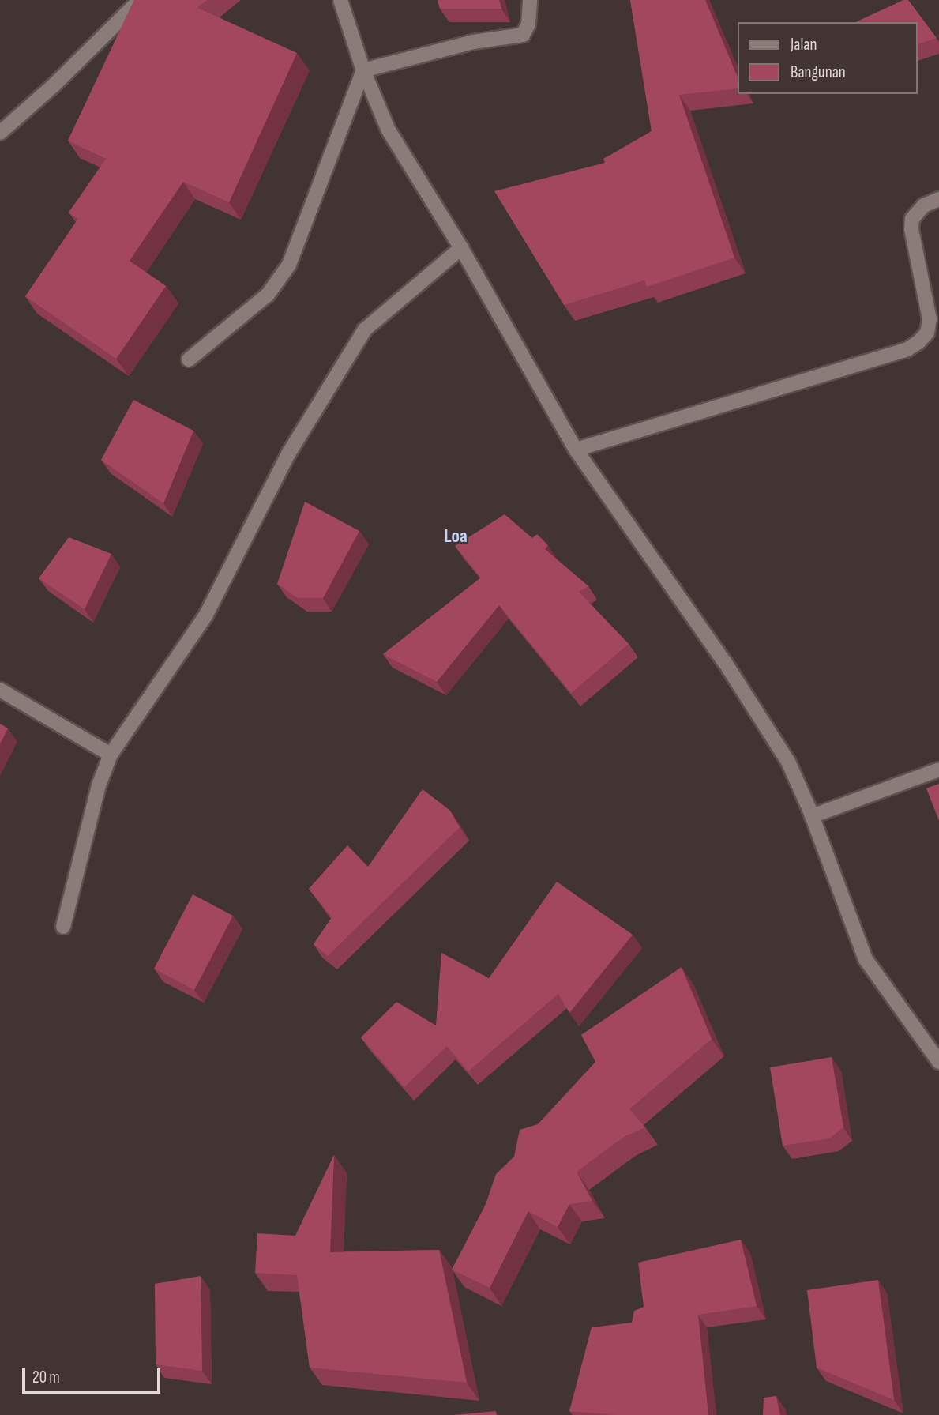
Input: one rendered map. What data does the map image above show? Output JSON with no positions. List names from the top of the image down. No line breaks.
{"districts":["Loa"],"legend":["Jalan","Bangunan"],"scale_bar":"20 m"}
